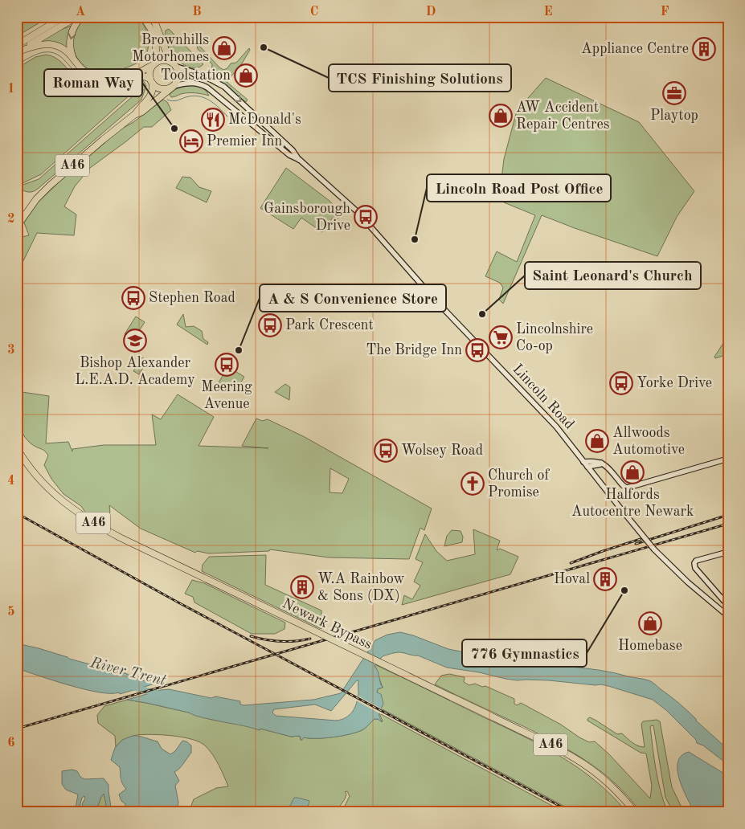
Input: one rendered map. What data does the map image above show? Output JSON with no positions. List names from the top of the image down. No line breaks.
{"streets":{"highway":["A46","Newark Bypass"],"main road":["Lincoln Road"]},"crossings":[["A46","Lincoln Road"]],"water":["River Trent"],"places":{"other":["TCS Finishing Solutions","Roman Way","Lincoln Road Post Office","Saint Leonard's Church","A & S Convenience Store","776 Gymnastics"],"shop":["Brownhills Motorhomes","Toolstation","AW Accident Repair Centres","Allwoods Automotive","Halfords Autocentre Newark","Homebase"],"building":["Appliance Centre","Hoval","W.A Rainbow & Sons (DX)"],"office":["Playtop"],"restaurant":["McDonald's"],"hotel":["Premier Inn"],"bus stop":["Gainsborough Drive","Stephen Road","Park Crescent","The Bridge Inn","Meering Avenue","Yorke Drive","Wolsey Road"],"supermarket":["Lincolnshire Co-op"],"school or university":["Bishop Alexander L.E.A.D. Academy"],"church":["Church of Promise"]},"grid":{"columns":["A","B","C","D","E","F"],"rows":["1","2","3","4","5","6"]}}
